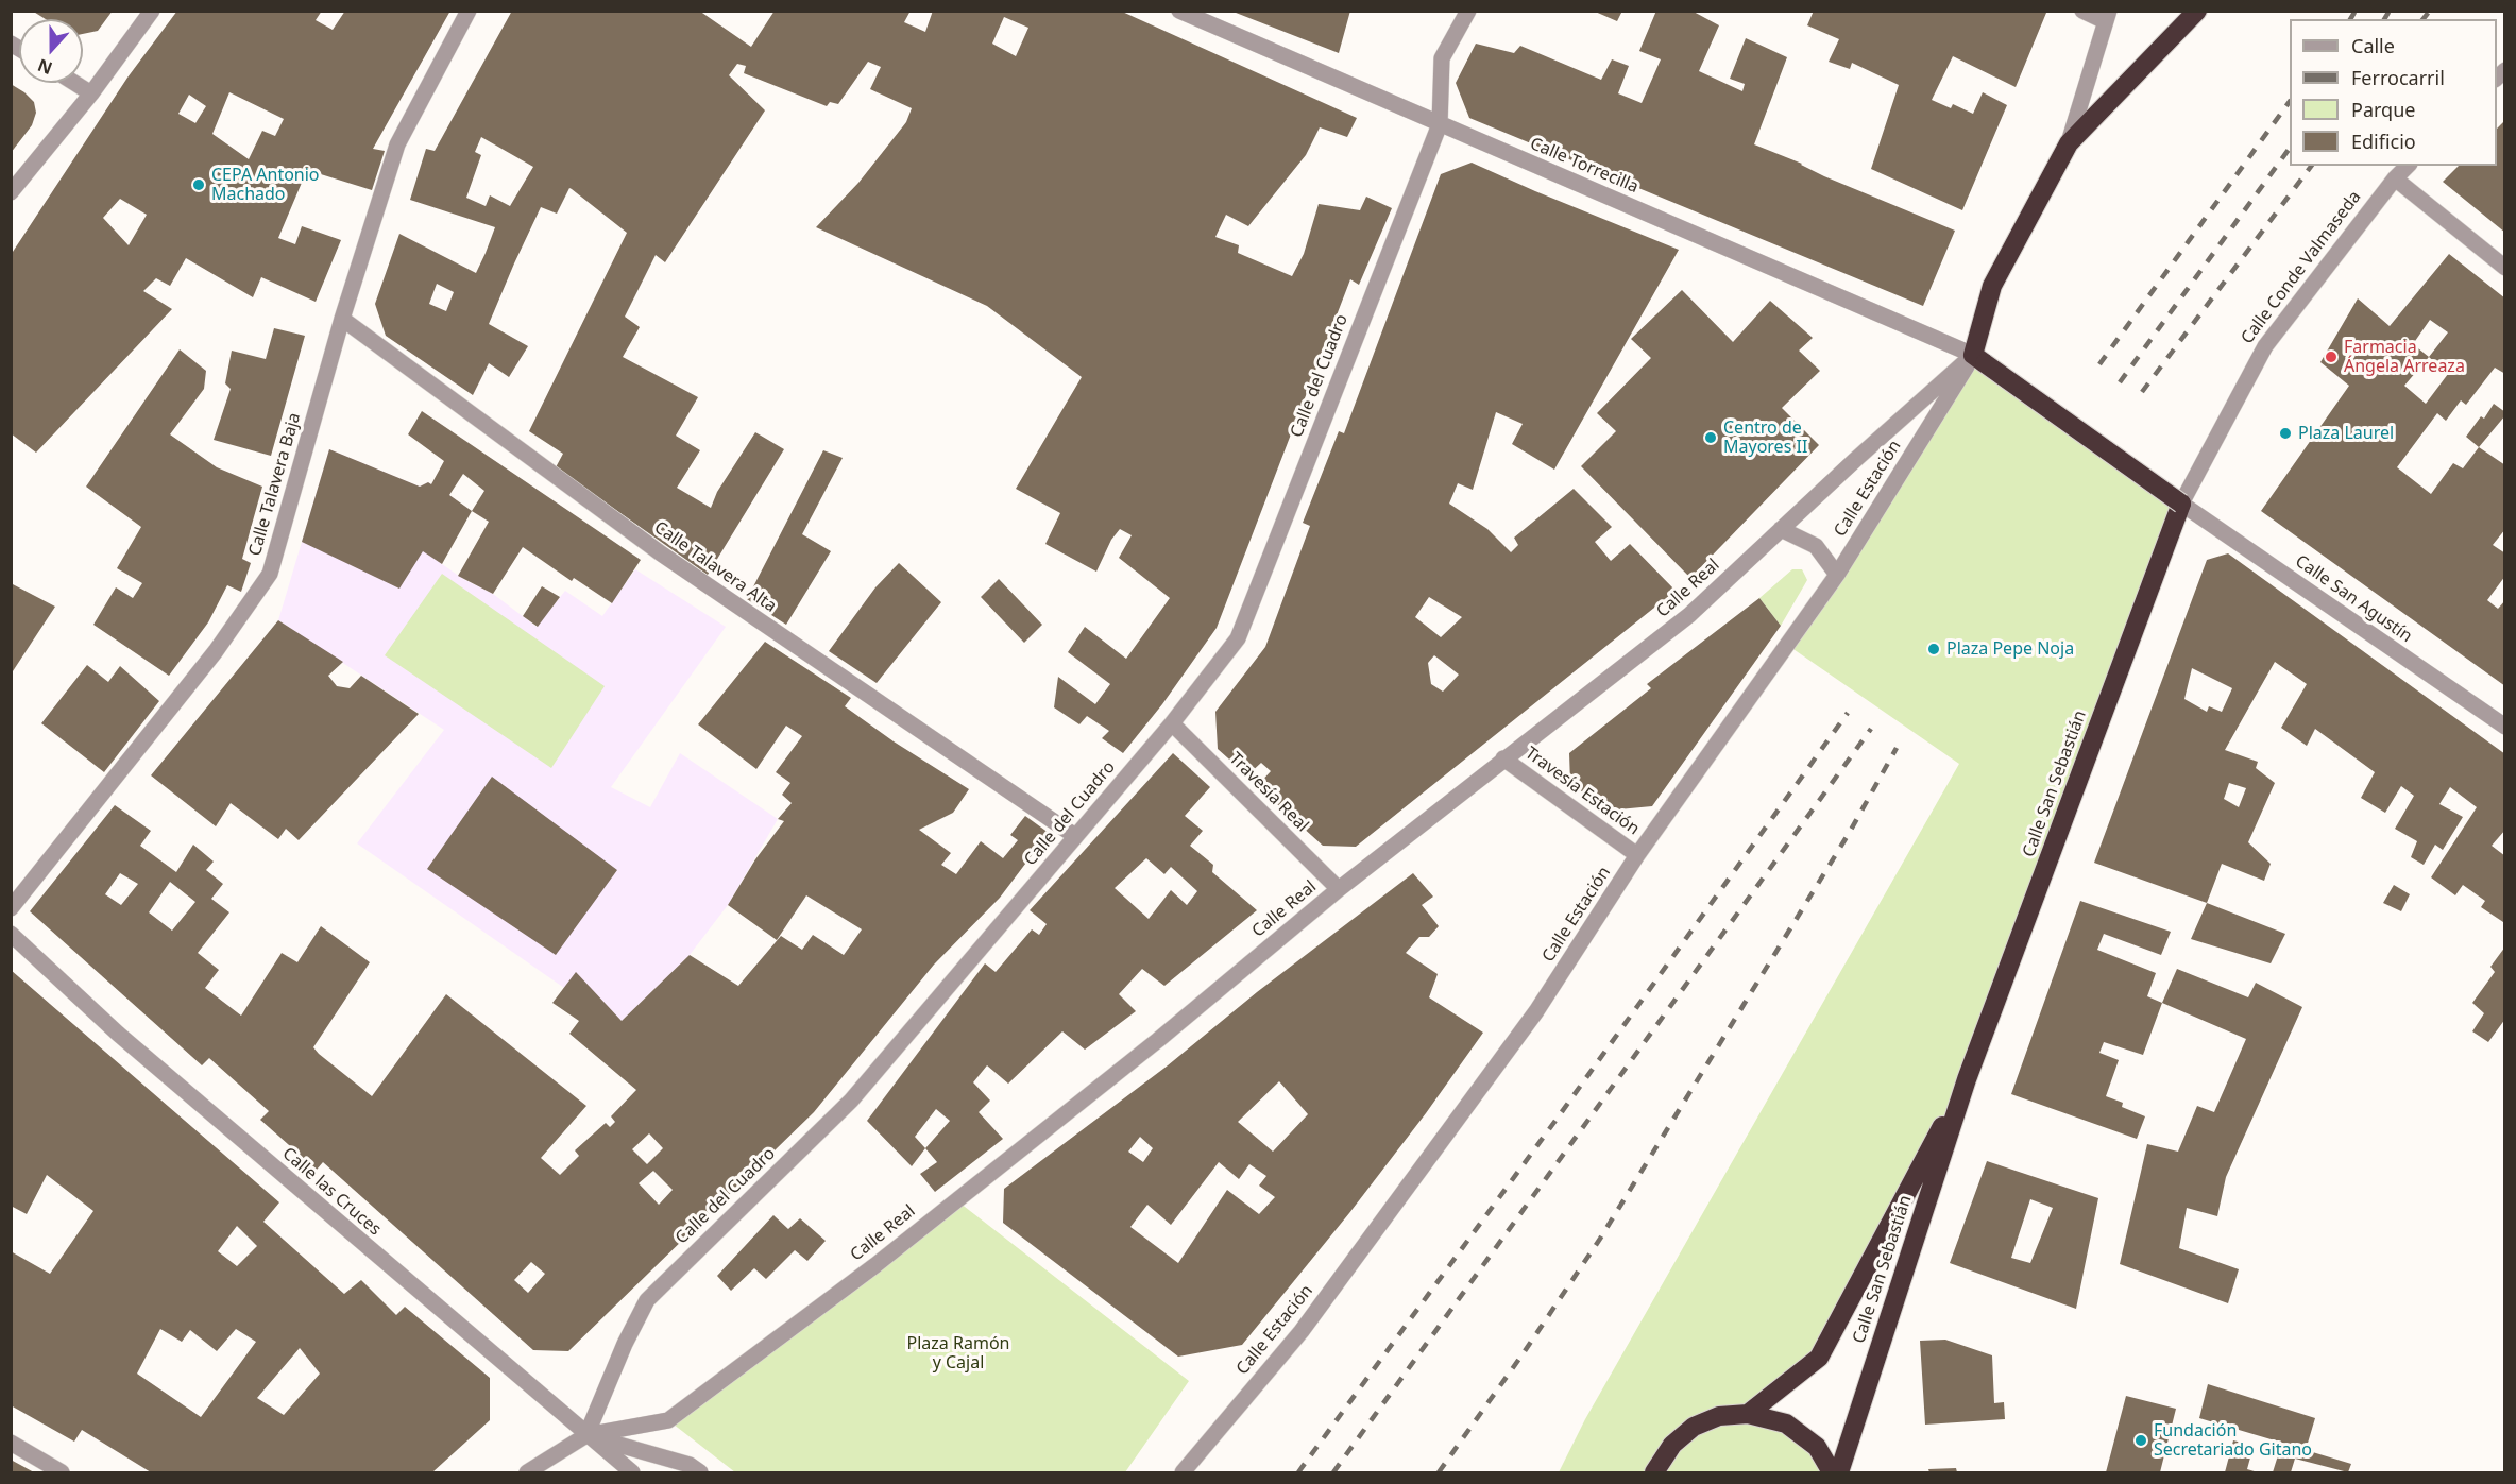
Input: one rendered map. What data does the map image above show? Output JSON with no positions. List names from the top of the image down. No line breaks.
{"streets":{"highway":["Calle San Sebastián"],"street":["Calle Torrecilla","Calle Conde Valmaseda","Calle del Cuadro","Calle Talavera Baja","Calle Estación","Calle Talavera Alta","Calle Real","Calle San Agustín","Travesía Estación","Travesía Real","Calle las Cruces"]},"crossings":[["Calle Torrecilla","Calle del Cuadro"],["Calle Torrecilla","Calle Estación"],["Calle Torrecilla","Calle Real"],["Calle Conde Valmaseda","Calle San Agustín"],["Calle Conde Valmaseda","Calle San Sebastián"],["Calle del Cuadro","Calle Talavera Alta"],["Calle del Cuadro","Calle Real"],["Calle del Cuadro","Travesía Real"],["Calle del Cuadro","Calle las Cruces"],["Calle Talavera Baja","Calle Talavera Alta"],["Calle Estación","Calle Real"],["Calle Estación","Travesía Estación"],["Calle Real","Travesía Estación"],["Calle Real","Travesía Real"],["Calle Real","Calle las Cruces"],["Calle San Agustín","Calle San Sebastián"]],"parks":["Plaza Ramón y Cajal"],"places":["CEPA Antonio Machado","Farmacia Ángela Arreaza","Plaza Laurel","Centro de Mayores II","Plaza Pepe Noja","Fundación Secretariado Gitano"],"legend":["Calle","Ferrocarril","Parque","Edificio"],"north":"bottom"}
